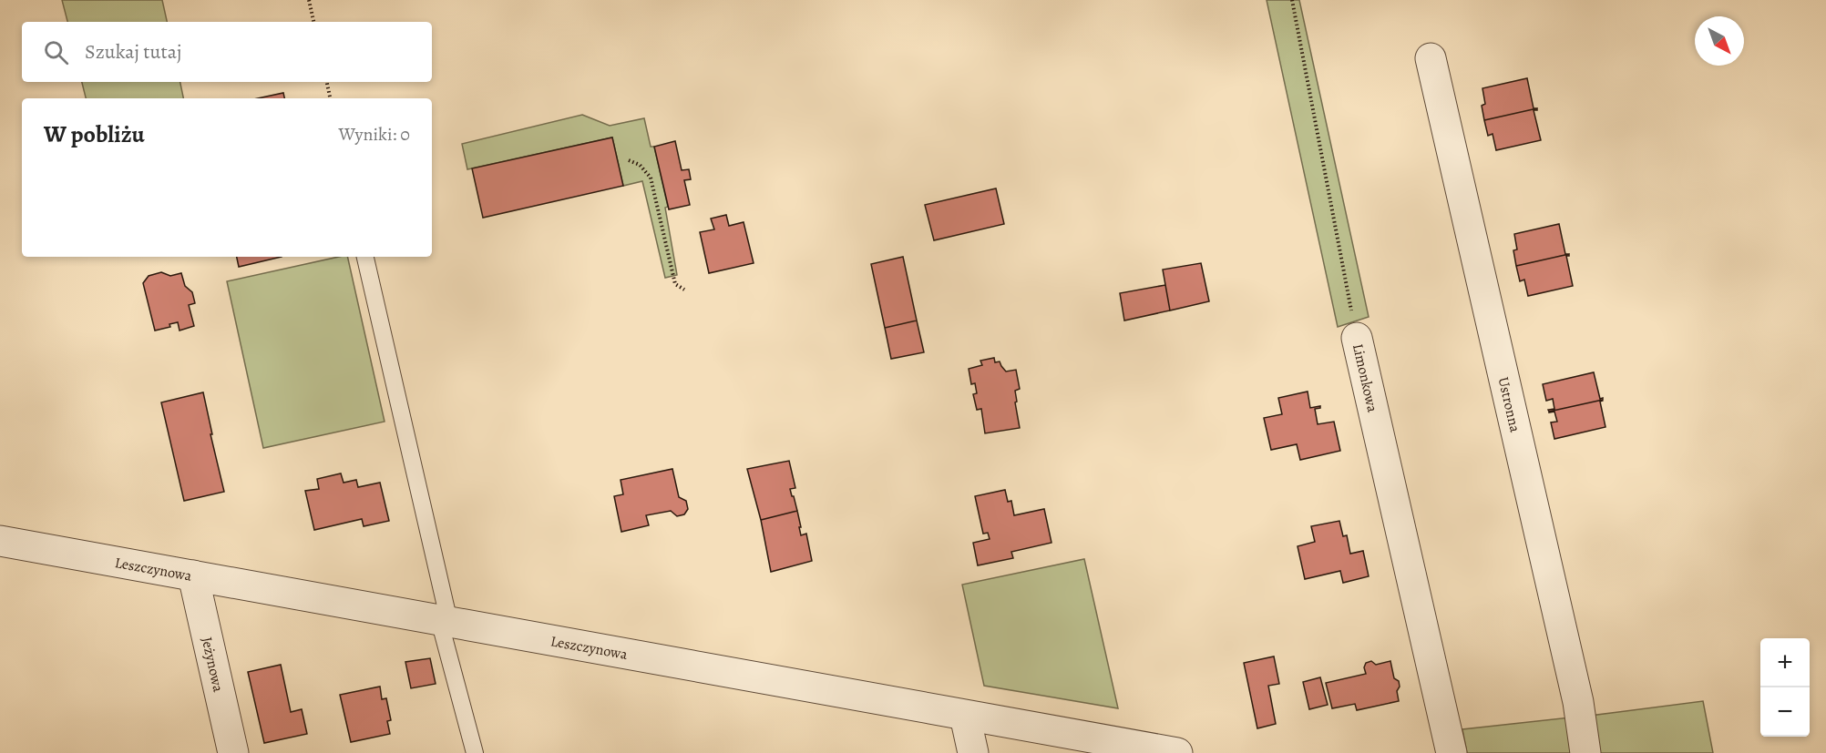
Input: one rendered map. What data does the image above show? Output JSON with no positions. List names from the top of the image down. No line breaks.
{"streets":{"street":["Limonkowa","Ustronna","Leszczynowa","Jeżynowa"]},"crossings":[["Leszczynowa","Jeżynowa"]],"north":"bottom right","page":{"search":"Szukaj tutaj","heading":["W pobliżu","Wyniki: 0"],"map_buttons":["+","−"]}}
